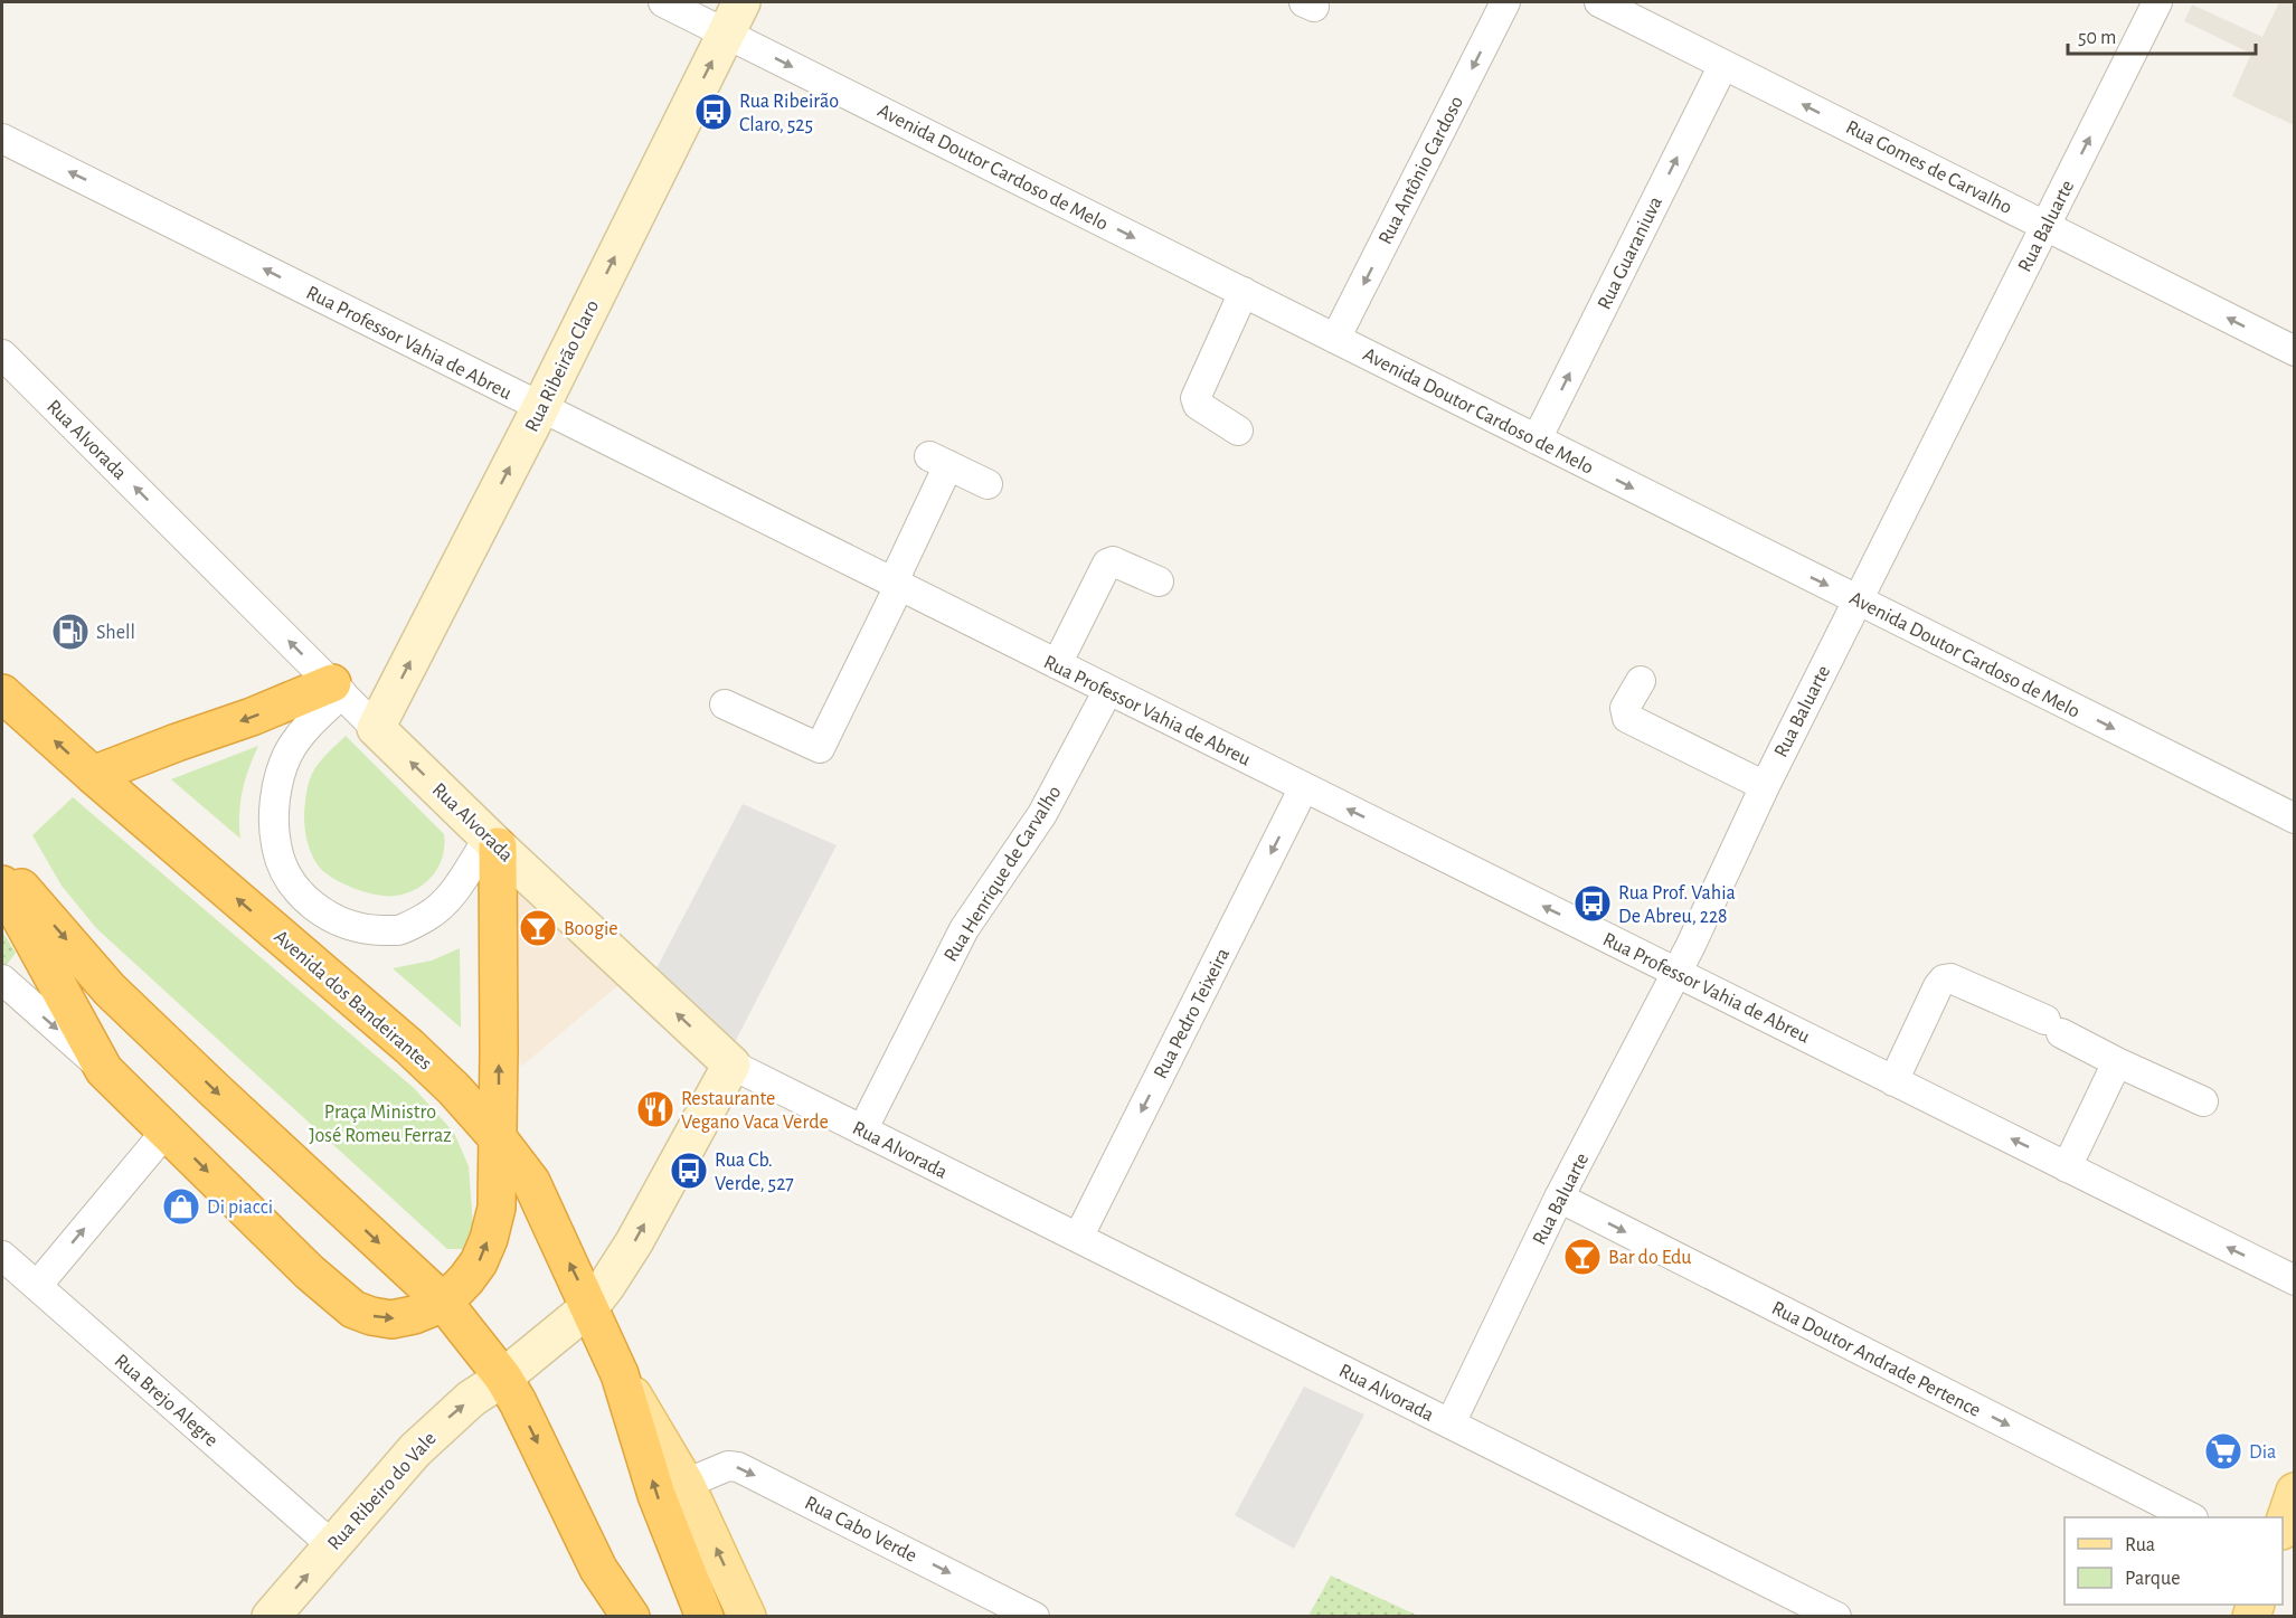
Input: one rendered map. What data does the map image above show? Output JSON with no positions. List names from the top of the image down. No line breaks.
{"streets":{"highway":["Avenida dos Bandeirantes"],"street":["Avenida Doutor Cardoso de Melo","Rua Gomes de Carvalho","Rua Antônio Cardoso","Rua Baluarte","Rua Guaraniuva","Rua Professor Vahia de Abreu","Rua Ribeirão Claro","Rua Alvorada","Rua Henrique de Carvalho","Rua Pedro Teixeira","Rua Doutor Andrade Pertence","Rua Brejo Alegre","Rua Ribeiro do Vale","Rua Cabo Verde"]},"crossings":[["Avenida Doutor Cardoso de Melo","Rua Antônio Cardoso"],["Avenida Doutor Cardoso de Melo","Rua Baluarte"],["Avenida Doutor Cardoso de Melo","Rua Guaraniuva"],["Avenida Doutor Cardoso de Melo","Rua Ribeirão Claro"],["Rua Gomes de Carvalho","Rua Baluarte"],["Rua Gomes de Carvalho","Rua Guaraniuva"],["Rua Baluarte","Rua Professor Vahia de Abreu"],["Rua Baluarte","Rua Alvorada"],["Rua Baluarte","Rua Doutor Andrade Pertence"],["Rua Professor Vahia de Abreu","Rua Ribeirão Claro"],["Rua Professor Vahia de Abreu","Rua Henrique de Carvalho"],["Rua Professor Vahia de Abreu","Rua Pedro Teixeira"],["Rua Ribeirão Claro","Rua Alvorada"],["Rua Alvorada","Rua Henrique de Carvalho"],["Rua Alvorada","Rua Pedro Teixeira"],["Avenida dos Bandeirantes","Rua Cabo Verde"],["Rua Brejo Alegre","Rua Ribeiro do Vale"]],"one_way":["Avenida Doutor Cardoso de Melo","Rua Gomes de Carvalho","Rua Antônio Cardoso","Rua Guaraniuva","Rua Professor Vahia de Abreu","Rua Ribeirão Claro","Rua Alvorada","Rua Pedro Teixeira","Rua Doutor Andrade Pertence","Rua Ribeiro do Vale","Rua Cabo Verde"],"parks":["Praça Ministro José Romeu Ferraz"],"places":{"bus stop":["Rua Ribeirão Claro, 525","Rua Prof. Vahia De Abreu, 228","Rua Cb. Verde, 527"],"fuel station":["Shell"],"bar":["Boogie","Bar do Edu"],"restaurant":["Restaurante Vegano Vaca Verde"],"shop":["Di piacci"],"supermarket":["Dia"]},"legend":["Rua","Parque"],"scale_bar":"50 m"}
